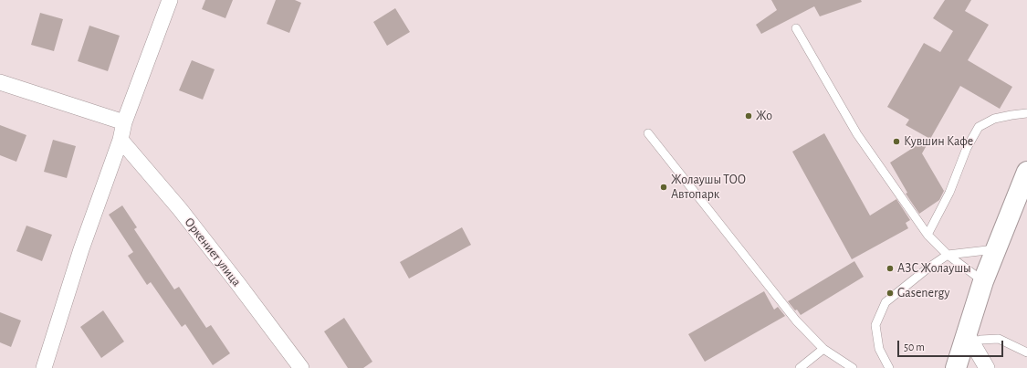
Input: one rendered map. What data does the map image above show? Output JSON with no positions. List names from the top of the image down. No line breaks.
{"streets":{"street":["Оркениет улица"]},"places":["Жо","Кувшин Кафе","Жолаушы ТОО Автопарк","АЗС Жолаушы","Gasenergy"],"scale_bar":"50 m"}
